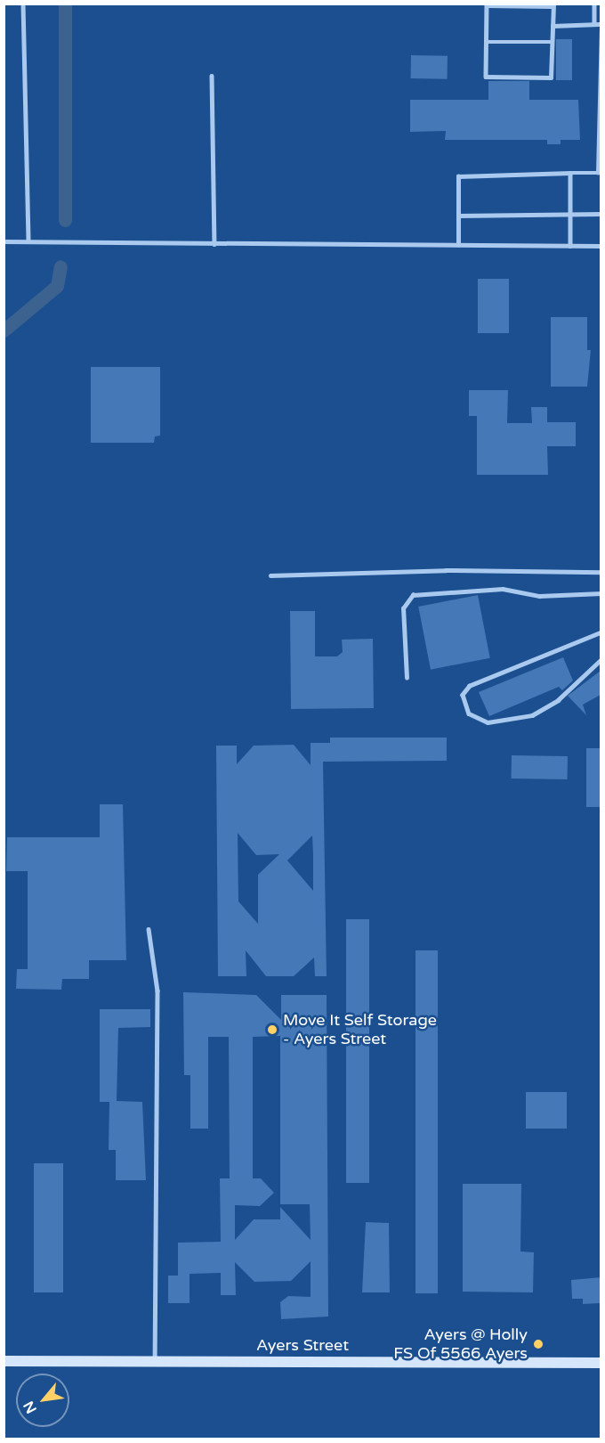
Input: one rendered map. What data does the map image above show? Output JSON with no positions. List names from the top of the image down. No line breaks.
{"streets":{"main road":["Ayers Street"]},"places":["Move It Self Storage - Ayers Street","Ayers @ Holly FS Of 5566 Ayers"],"north":"bottom left"}
